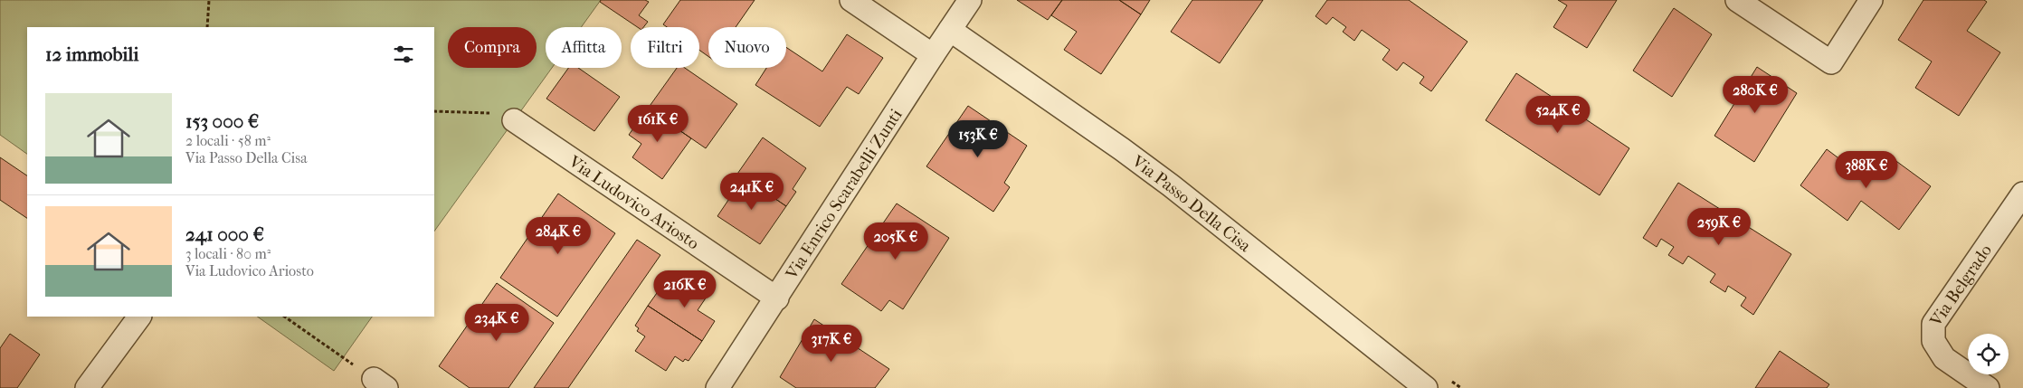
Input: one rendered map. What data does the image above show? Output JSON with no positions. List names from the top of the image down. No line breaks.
{"streets":{"street":["Via Enrico Scarabelli Zunti","Via Ludovico Ariosto","Via Passo Della Cisa","Via Belgrado"]},"crossings":[["Via Enrico Scarabelli Zunti","Via Ludovico Ariosto"],["Via Enrico Scarabelli Zunti","Via Passo Della Cisa"]],"page":{"chip":["Compra","Affitta","Filtri","Nuovo"],"heading":"12 immobili","price":["280K €","524K €","161K €","153K €","388K €","241K €","259K €","284K €","205K €","216K €","234K €","317K €"],"list":[{"name":"153 000 €","note":"2 locali · 58 m² · Via Passo Della Cisa"},{"name":"241 000 €","note":"3 locali · 80 m² · Via Ludovico Ariosto"}]}}
